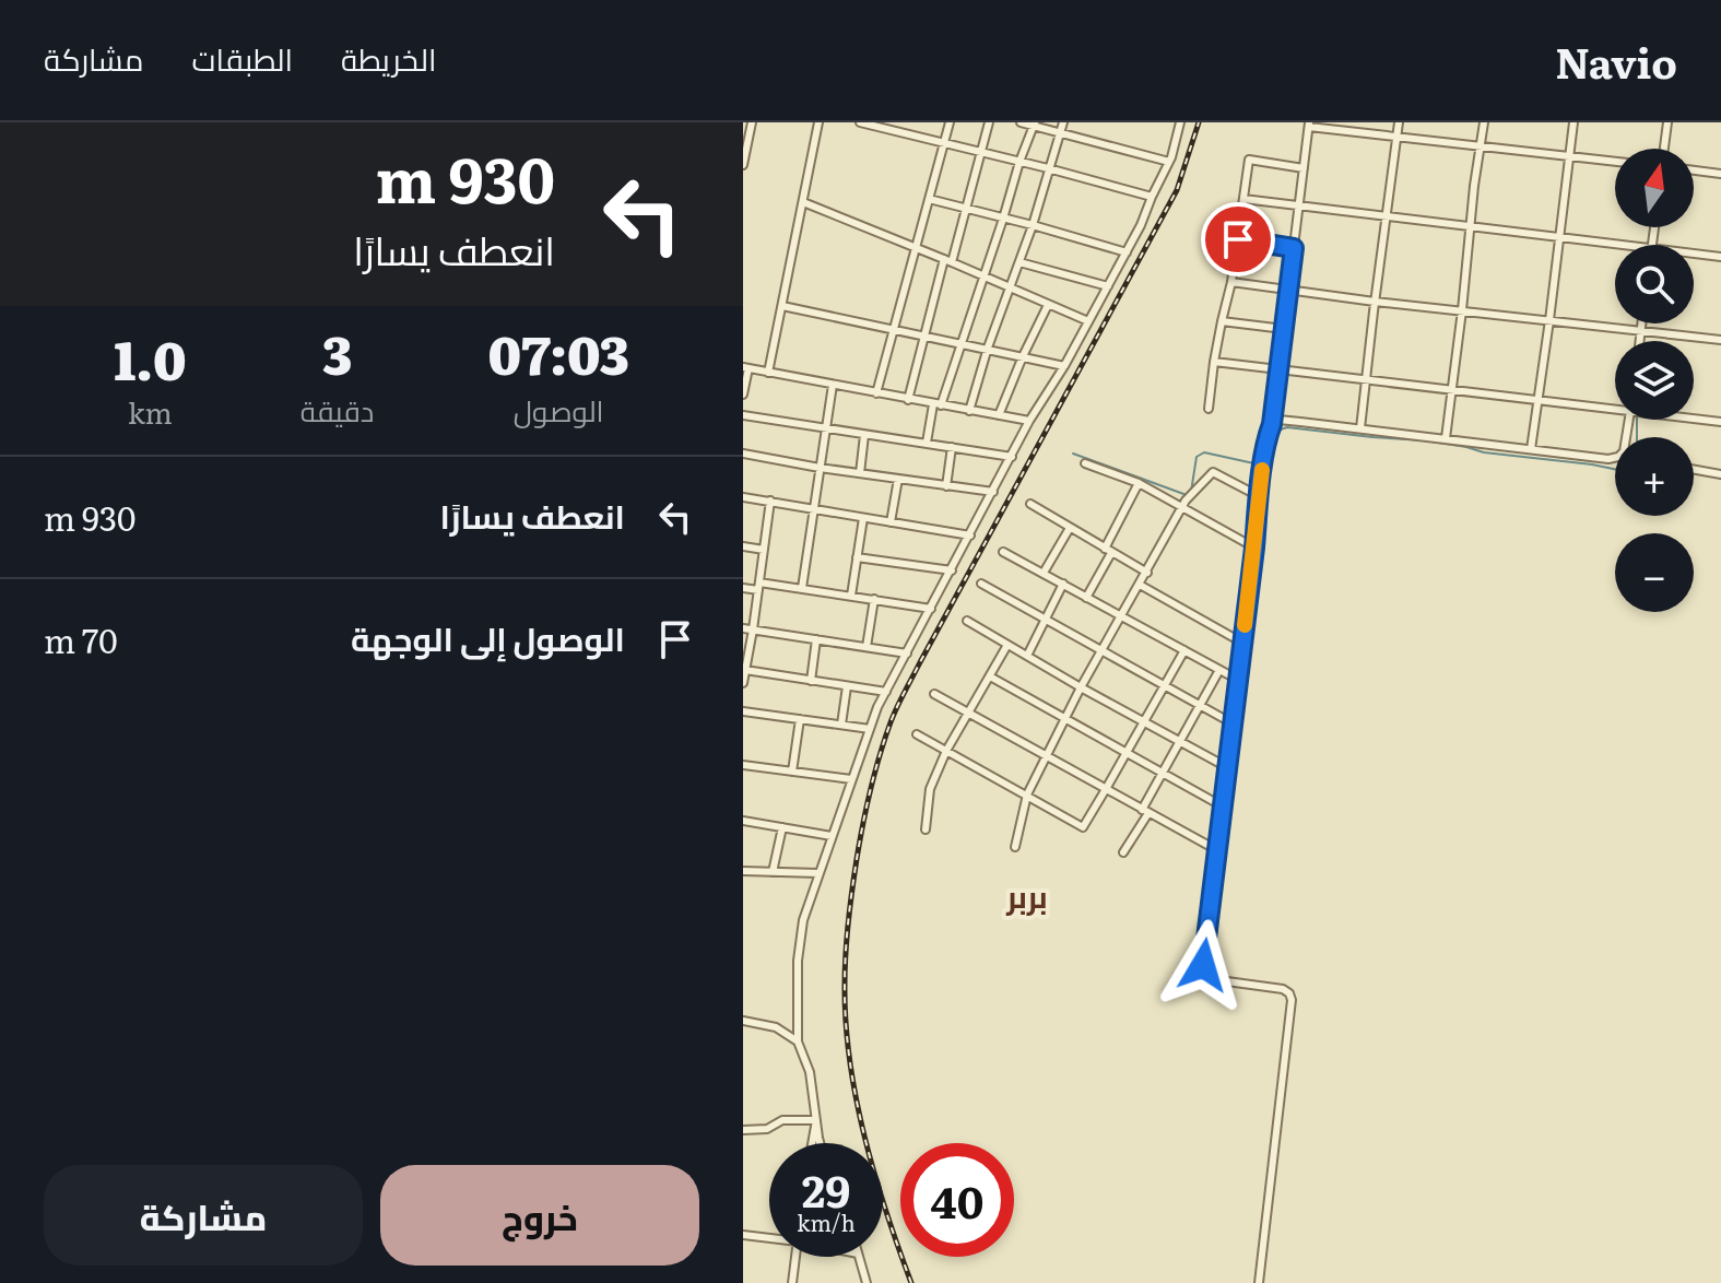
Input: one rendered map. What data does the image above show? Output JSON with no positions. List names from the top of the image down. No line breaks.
{"districts":["بربر"],"north":"top","page":{"header":"Navio","nav":["الخريطة","الطبقات","مشاركة"],"turn":["930 m","انعطف يسارًا"],"map_buttons":["+","−"],"eta":["07:03","الوصول","3","دقيقة","1.0","km"],"list":[{"name":"انعطف يسارًا","value":"930 m"},{"name":"الوصول إلى الوجهة","value":"70 m"}],"speed":"29 km/h","limit":"40","buttons":["خروج","مشاركة"]}}
